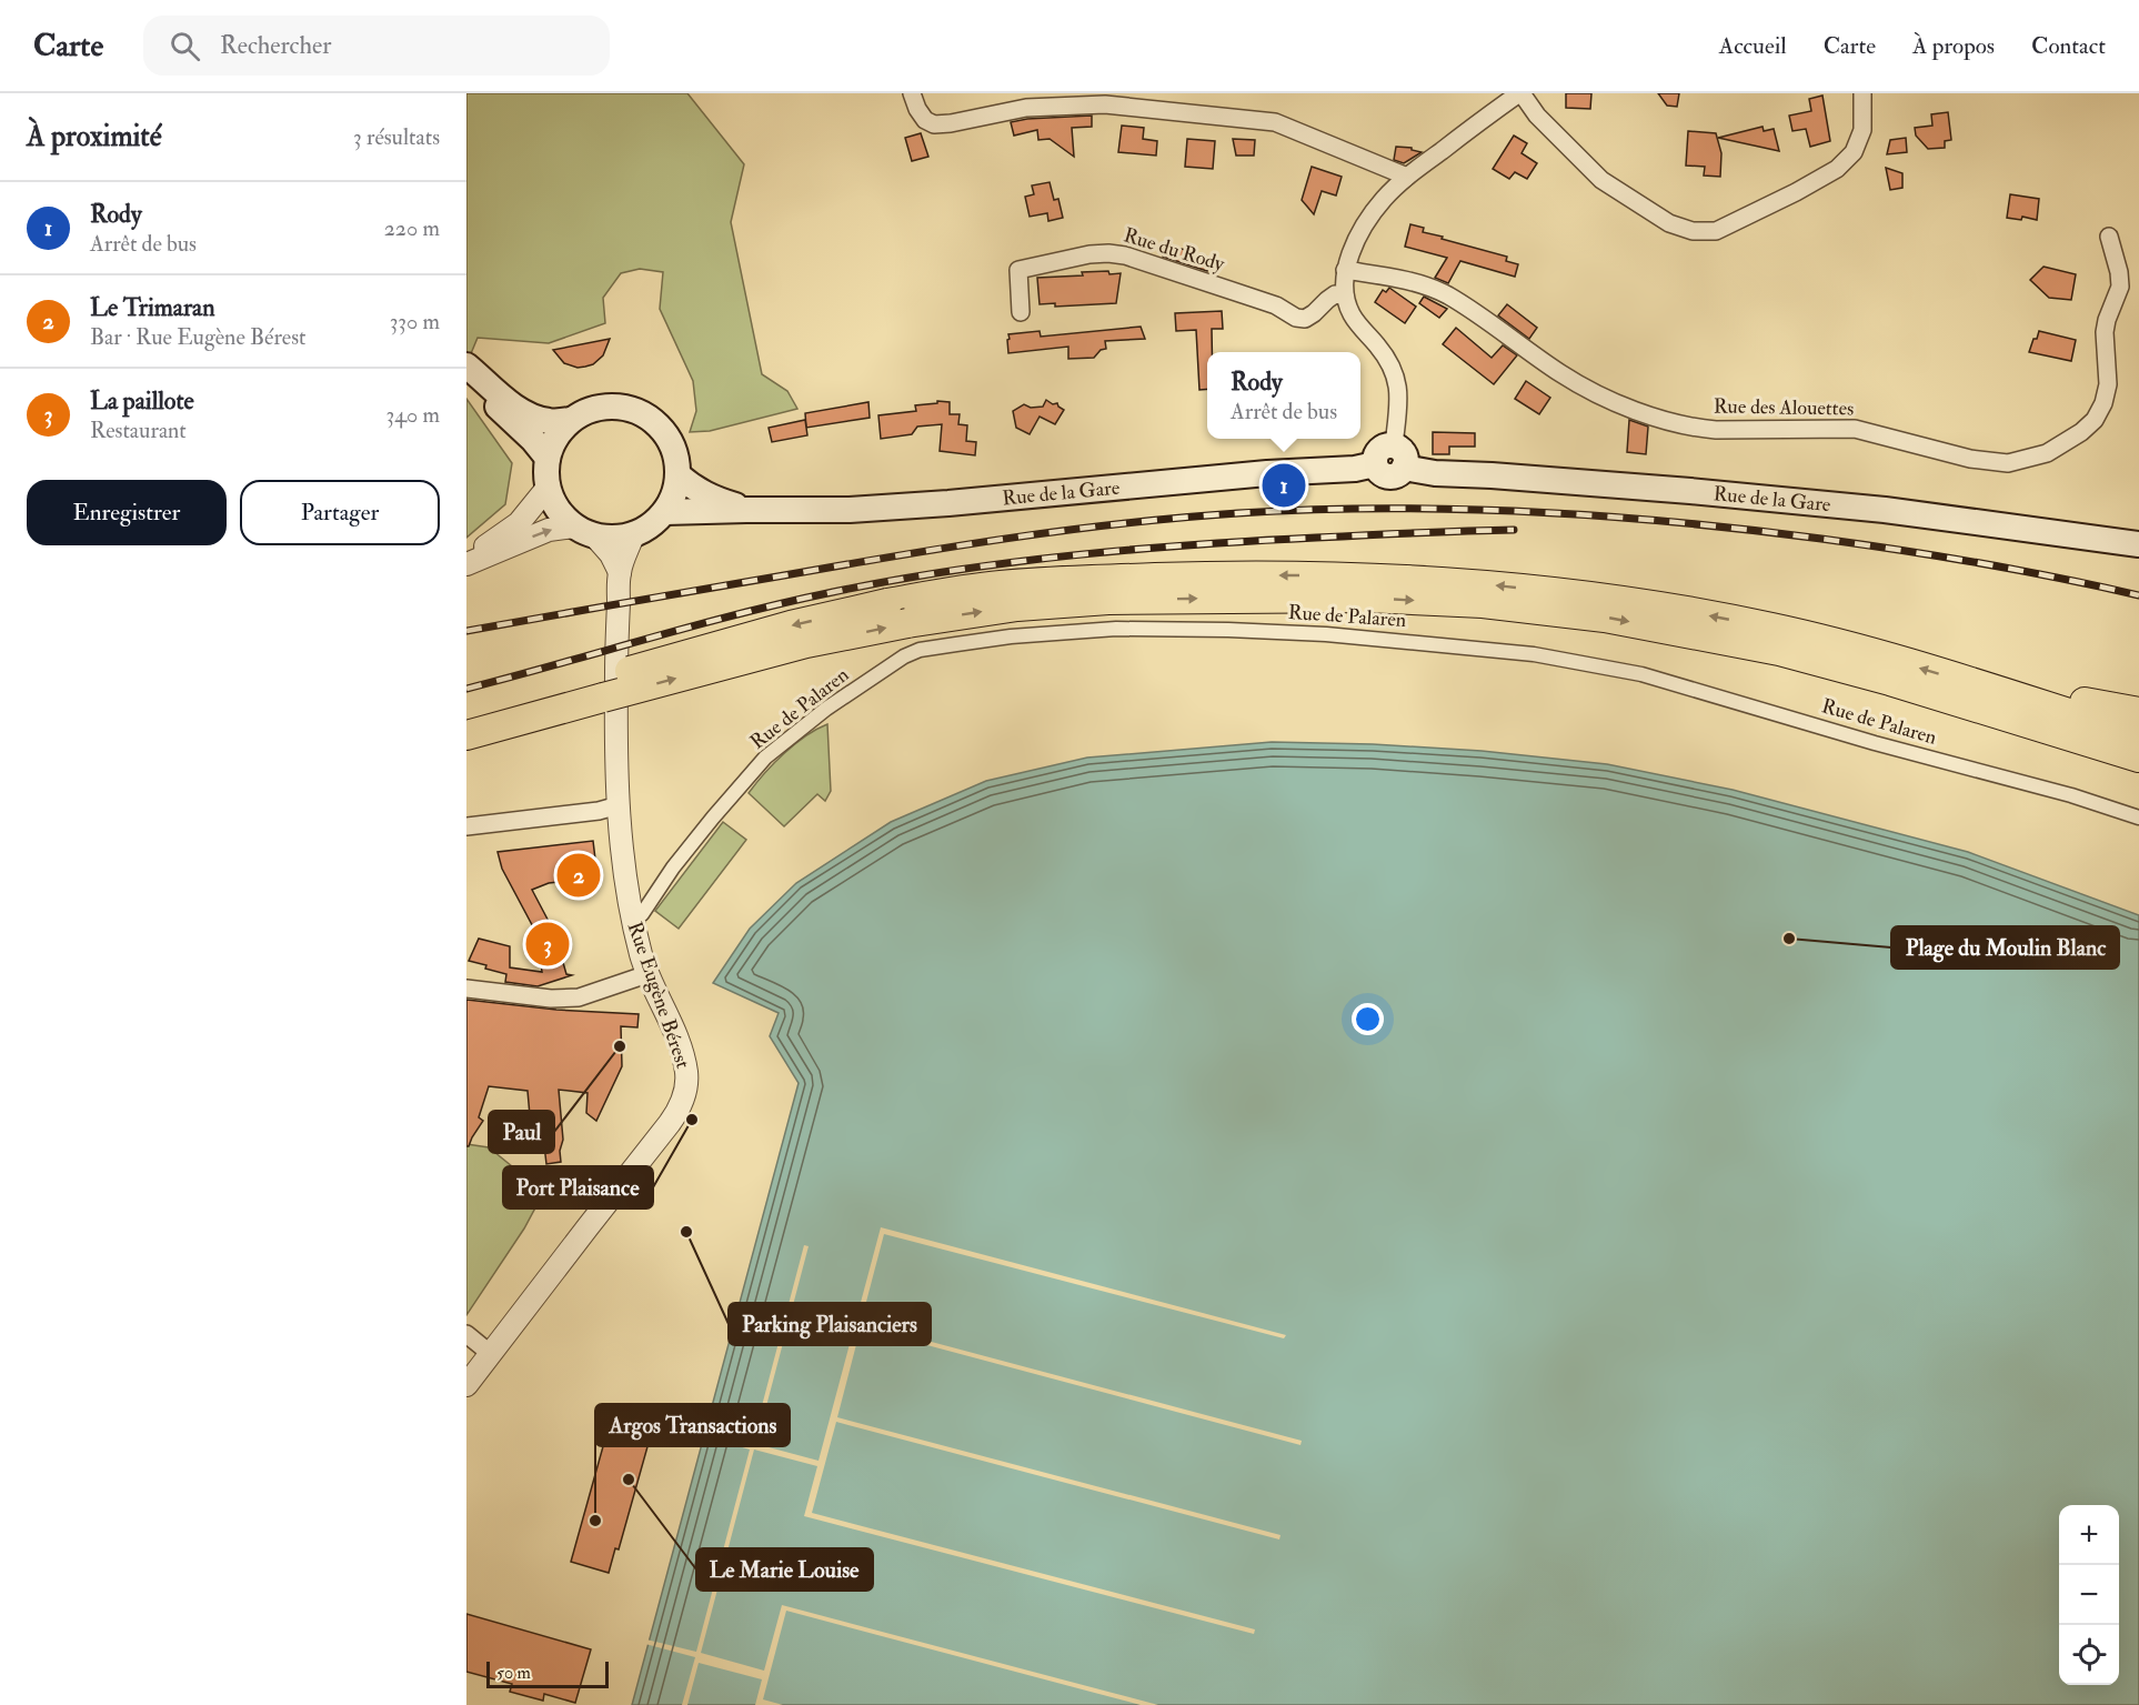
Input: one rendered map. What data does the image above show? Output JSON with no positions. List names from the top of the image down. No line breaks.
{"streets":{"main road":["Rue de la Gare"],"street":["Rue du Rody","Rue des Alouettes","Rue de Palaren","Rue Eugène Bérest"]},"crossings":[["Rue de la Gare","Rue Eugène Bérest"]],"places":["Plage du Moulin Blanc","Paul","Port Plaisance","Parking Plaisanciers","Le Marie Louise","Argos Transactions"],"scale_bar":"50 m","page":{"header":"Carte","search":"Rechercher","nav":["Accueil","Carte","À propos","Contact"],"heading":["À proximité","3 résultats"],"list":[{"mark":"1","name":"Rody","note":"Arrêt de bus","value":"220 m"},{"mark":"2","name":"Le Trimaran","note":"Bar · Rue Eugène Bérest","value":"330 m"},{"mark":"3","name":"La paillote","note":"Restaurant","value":"340 m"}],"popup":["Rody","Arrêt de bus"],"buttons":["Enregistrer","Partager"],"pins":["1","2","3"],"map_buttons":["+","−"],"scale":"50 m"}}
